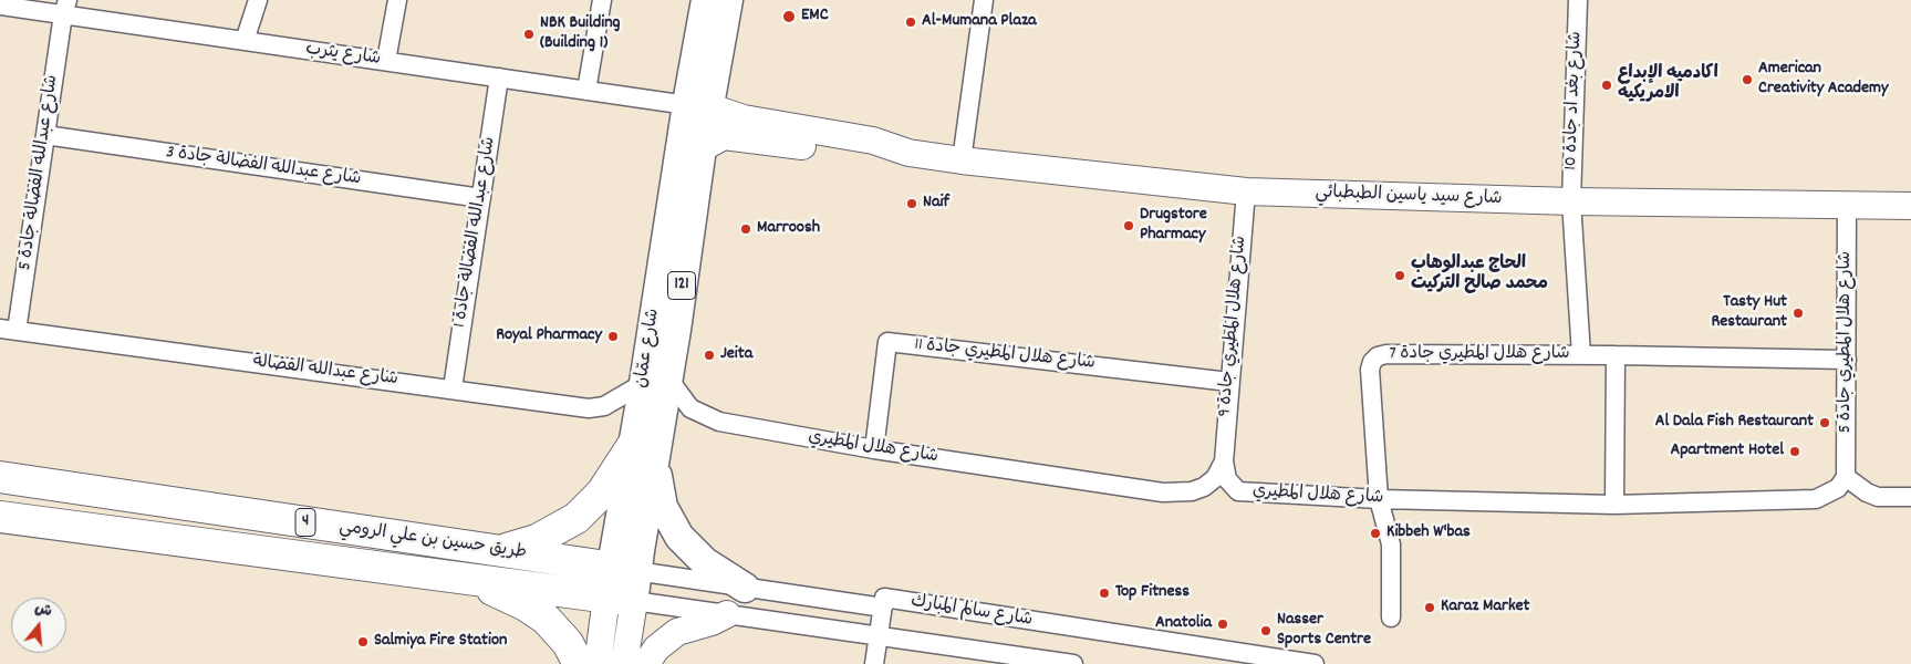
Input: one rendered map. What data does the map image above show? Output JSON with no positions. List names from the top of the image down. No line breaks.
{"streets":{"highway":["4","طريق حسين بن علي الرومي"],"main road":["121","شارع عمّان"],"street":["شارع يثرب","شارع بغد اد جادة 10","شارع عبدالله الفضالة جادة 3","شارع عبدالله الفضالة جادة 5","شارع سيد ياسين الطبطبائي","شارع عبدالله الفضالة جادة 1","شارع هلال المطيري جادة 9","شارع هلال المطيري جادة 5","شارع هلال المطيري جادة 11","شارع هلال المطيري جادة 7","شارع عبدالله الفضالة","شارع هلال المطيري","شارع سالم المبارك"]},"crossings":[["شارع يثرب","شارع عبدالله الفضالة جادة 5"],["شارع يثرب","شارع سيد ياسين الطبطبائي"],["شارع يثرب","شارع عبدالله الفضالة جادة 1"],["شارع يثرب","شارع عمّان"],["شارع بغد اد جادة 10","شارع سيد ياسين الطبطبائي"],["شارع بغد اد جادة 10","شارع هلال المطيري جادة 7"],["شارع عبدالله الفضالة جادة 3","شارع عبدالله الفضالة جادة 5"],["شارع عبدالله الفضالة جادة 3","شارع عبدالله الفضالة جادة 1"],["شارع عبدالله الفضالة جادة 5","شارع عبدالله الفضالة"],["شارع سيد ياسين الطبطبائي","شارع هلال المطيري جادة 9"],["شارع سيد ياسين الطبطبائي","شارع هلال المطيري جادة 5"],["شارع سيد ياسين الطبطبائي","شارع عمّان"],["شارع سيد ياسين الطبطبائي","شارع هلال المطيري جادة 7"],["شارع عبدالله الفضالة جادة 1","شارع عبدالله الفضالة"],["شارع هلال المطيري جادة 9","شارع هلال المطيري جادة 11"],["شارع هلال المطيري جادة 9","شارع هلال المطيري"],["شارع هلال المطيري جادة 5","شارع هلال المطيري جادة 7"],["شارع هلال المطيري جادة 5","شارع هلال المطيري"],["شارع عمّان","شارع عبدالله الفضالة"],["شارع عمّان","شارع هلال المطيري"],["شارع عمّان","طريق حسين بن علي الرومي"],["شارع عمّان","شارع سالم المبارك"],["شارع هلال المطيري جادة 11","شارع هلال المطيري"],["شارع هلال المطيري جادة 7","شارع هلال المطيري"],["شارع عبدالله الفضالة","شارع هلال المطيري"],["طريق حسين بن علي الرومي","شارع سالم المبارك"]],"places":["EMC","Al-Mumana Plaza","NBK Building (Building 1)","American Creativity Academy","اكادميه الإبداع الامريكيه","Naif","Drugstore Pharmacy","Marroosh","الحاج عبدالوهاب محمد صالح التركيت","Tasty Hut Restaurant","Royal Pharmacy","Jeita","Al Dala Fish Restaurant","Apartment Hotel","Kibbeh W'bas","Top Fitness","Karaz Market","Anatolia","Nasser Sports Centre","Salmiya Fire Station"],"north":"top"}
